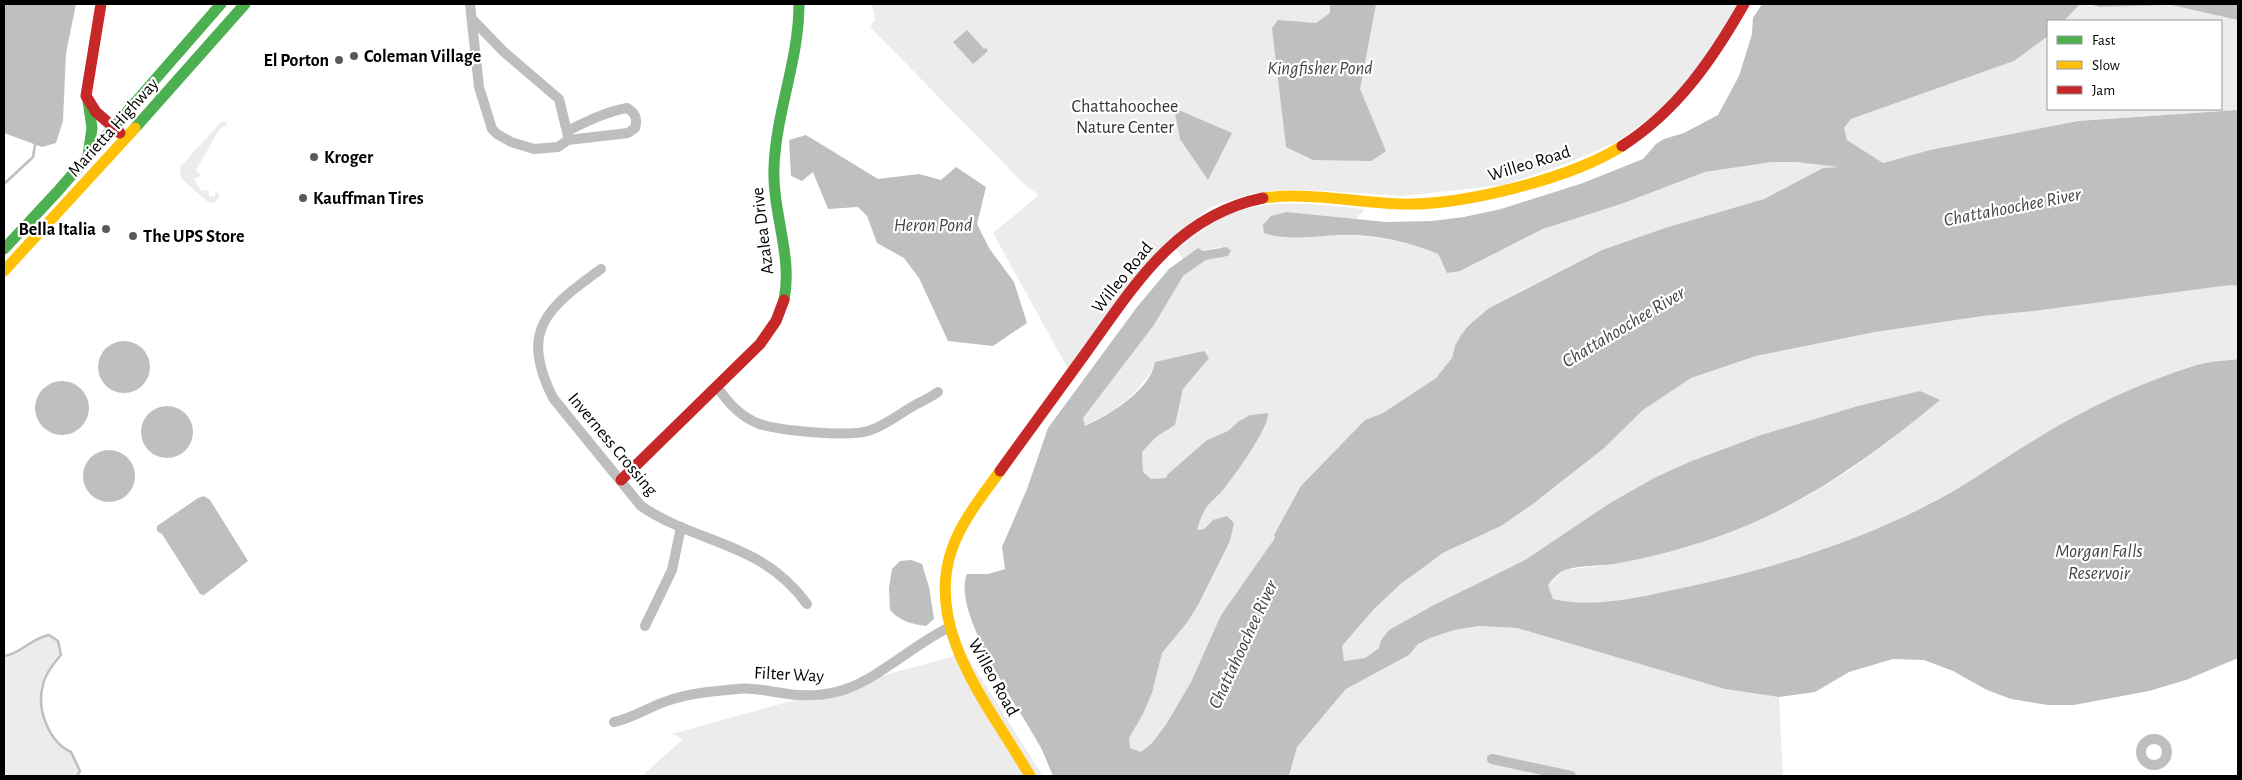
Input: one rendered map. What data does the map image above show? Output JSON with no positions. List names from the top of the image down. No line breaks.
{"streets":{"main road":["Marietta Highway","Willeo Road","Azalea Drive"],"street":["Inverness Crossing","Filter Way"]},"crossings":[["Willeo Road","Filter Way"],["Azalea Drive","Inverness Crossing"]],"water":["Kingfisher Pond","Chattahoochee River","Heron Pond","Morgan Falls Reservoir"],"parks":["Chattahoochee Nature Center"],"places":["Coleman Village","El Porton","Kroger","Kauffman Tires","Bella Italia","The UPS Store"],"legend":["Fast","Slow","Jam"]}
